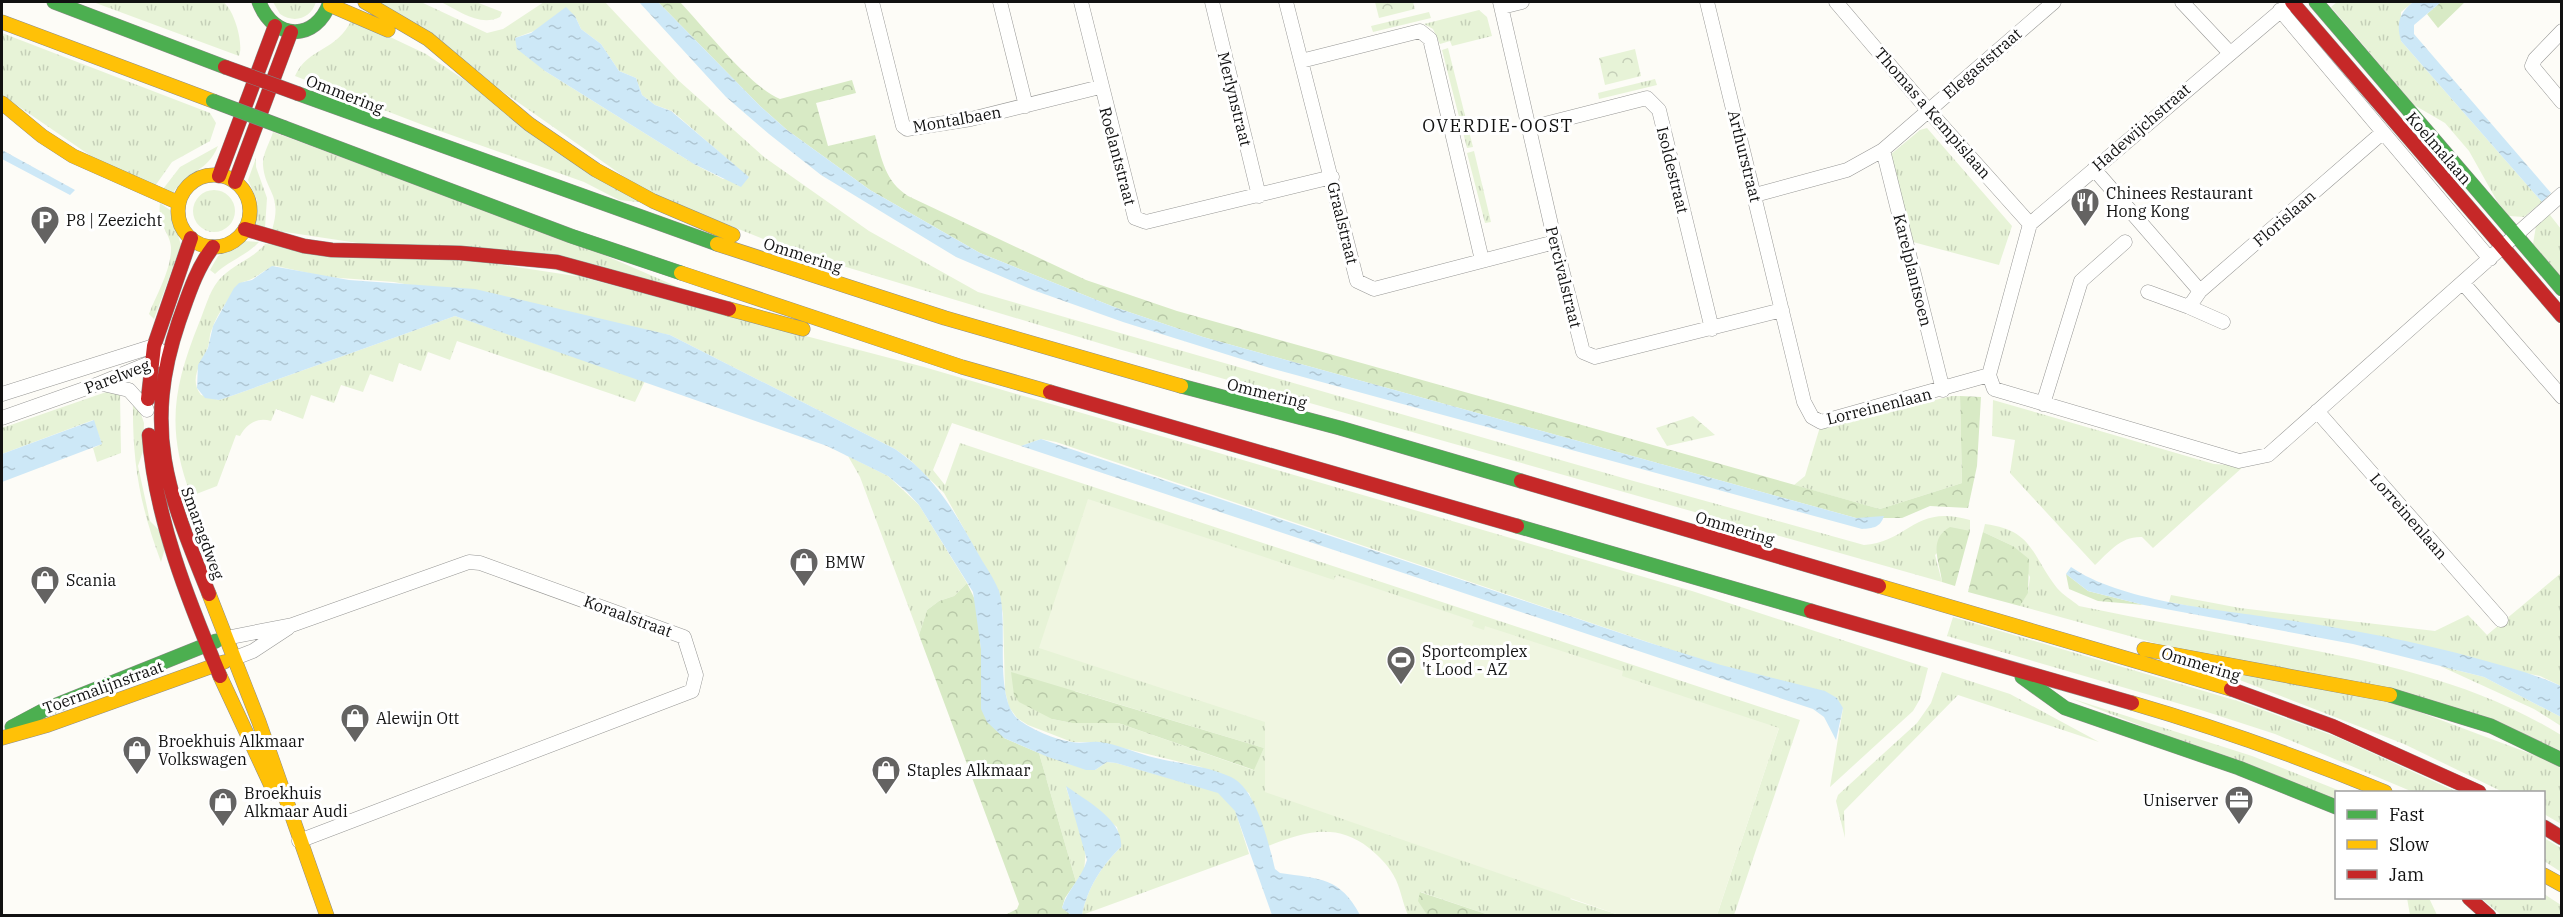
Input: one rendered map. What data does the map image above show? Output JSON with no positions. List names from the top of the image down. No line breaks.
{"streets":{"main road":["Ommering","Koelmalaan","Smaragdweg","Toermalijnstraat"],"street":["Elegaststraat","Merlynstraat","Thomas a Kempislaan","Montalbaen","Hadewijchstraat","Roelantstraat","Arthurstraat","Isoldestraat","Florislaan","Graalstraat","Karelplantsoen","Percivalstraat","Parelweg","Lorreinenlaan","Koraalstraat"]},"crossings":[["Elegaststraat","Thomas a Kempislaan"],["Elegaststraat","Arthurstraat"],["Elegaststraat","Karelplantsoen"],["Merlynstraat","Roelantstraat"],["Thomas a Kempislaan","Hadewijchstraat"],["Montalbaen","Roelantstraat"],["Hadewijchstraat","Koelmalaan"],["Koelmalaan","Florislaan"],["Roelantstraat","Graalstraat"],["Arthurstraat","Percivalstraat"],["Arthurstraat","Lorreinenlaan"],["Isoldestraat","Percivalstraat"],["Graalstraat","Percivalstraat"],["Karelplantsoen","Lorreinenlaan"],["Percivalstraat","Lorreinenlaan"],["Parelweg","Smaragdweg"],["Smaragdweg","Koraalstraat"],["Smaragdweg","Toermalijnstraat"],["Koraalstraat","Toermalijnstraat"]],"districts":["OVERDIE-OOST"],"places":{"restaurant":["Chinees Restaurant Hong Kong"],"parking":["P8 | Zeezicht"],"shop":["BMW","Scania","Alewijn Ott","Broekhuis Alkmaar Volkswagen","Staples Alkmaar","Broekhuis Alkmaar Audi"],"sports":["Sportcomplex 't Lood - AZ"],"office":["Uniserver"]},"legend":["Fast","Slow","Jam"]}
